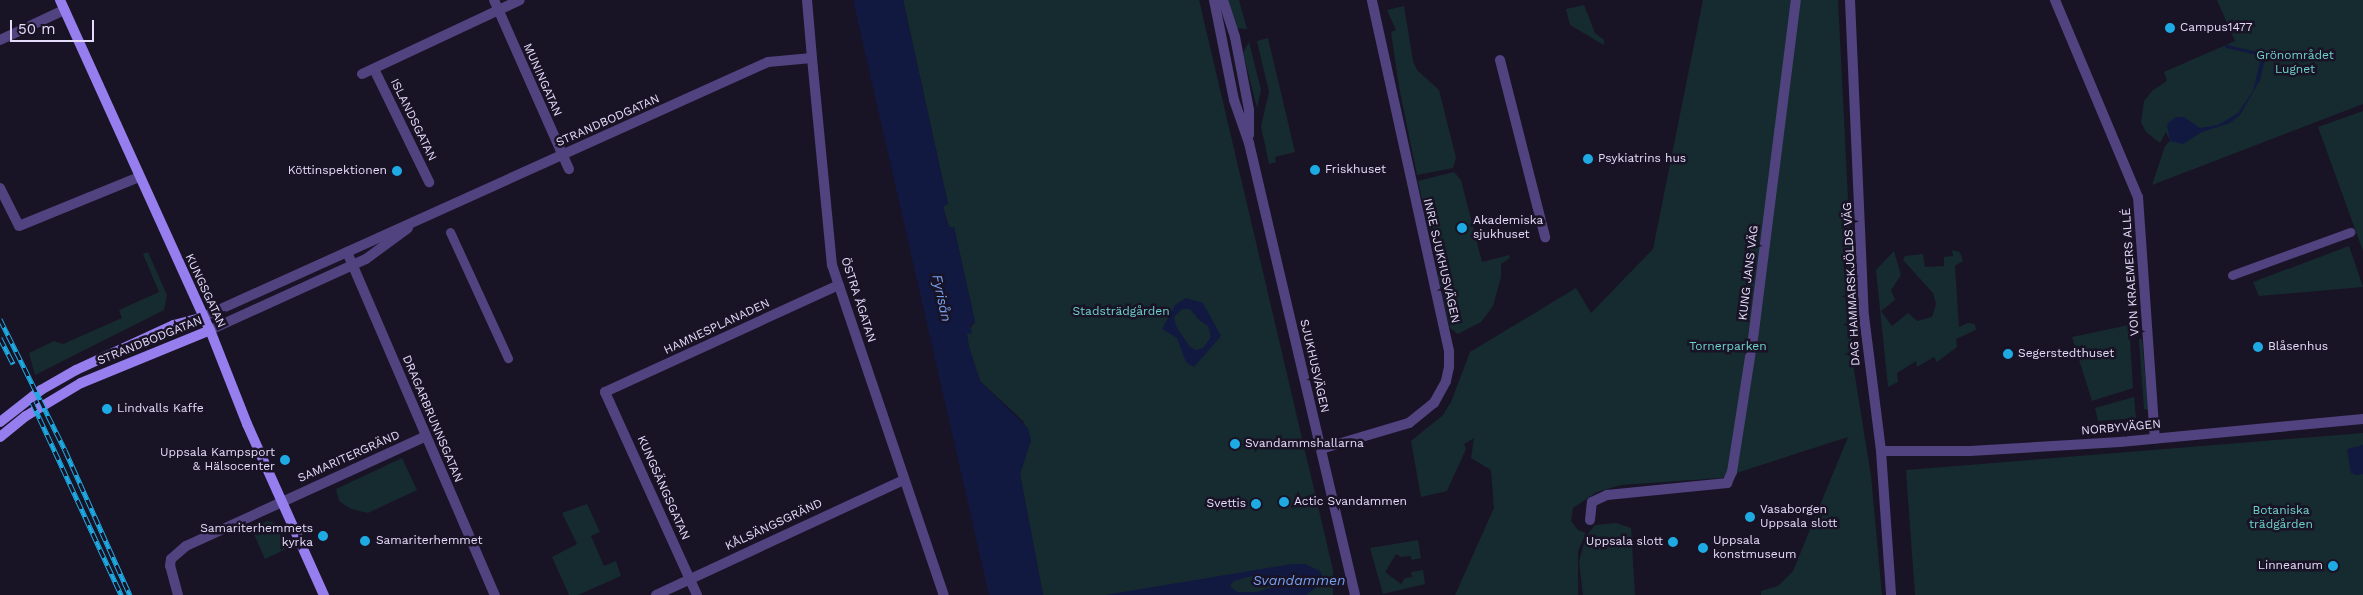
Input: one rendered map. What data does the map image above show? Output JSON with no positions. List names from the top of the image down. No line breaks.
{"streets":{"main road":["STRANDBODGATAN","KUNGSGATAN"],"street":["MUNINGATAN","ISLANDSGATAN","INRE SJUKHUSVÄGEN","VON KRAEMERS ALLÉ","KUNG JANS VÄG","DAG HAMMARSKJÖLDS VÄG","ÖSTRA ÅGATAN","HAMNESPLANADEN","SJUKHUSVÄGEN","DRAGARBRUNNSGATAN","NORBYVÄGEN","SAMARITERGRÄND","KUNGSÄNGSGATAN","KÅLSÄNGSGRÄND"]},"crossings":[["MUNINGATAN","ISLANDSGATAN"],["MUNINGATAN","STRANDBODGATAN"],["STRANDBODGATAN","KUNGSGATAN"],["STRANDBODGATAN","ÖSTRA ÅGATAN"],["STRANDBODGATAN","DRAGARBRUNNSGATAN"],["INRE SJUKHUSVÄGEN","SJUKHUSVÄGEN"],["VON KRAEMERS ALLÉ","NORBYVÄGEN"],["DAG HAMMARSKJÖLDS VÄG","NORBYVÄGEN"],["KUNGSGATAN","SAMARITERGRÄND"],["ÖSTRA ÅGATAN","HAMNESPLANADEN"],["ÖSTRA ÅGATAN","KÅLSÄNGSGRÄND"],["HAMNESPLANADEN","KUNGSÄNGSGATAN"],["DRAGARBRUNNSGATAN","SAMARITERGRÄND"],["KUNGSÄNGSGATAN","KÅLSÄNGSGRÄND"]],"water":["Fyrisån","Svandammen"],"parks":["Grönområdet Lugnet","Stadsträdgården","Tornerparken","Botaniska trädgården"],"places":["Campus1477","Psykiatrins hus","Friskhuset","Köttinspektionen","Akademiska sjukhuset","Blåsenhus","Segerstedthuset","Lindvalls Kaffe","Svandammshallarna","Uppsala Kampsport & Hälsocenter","Actic Svandammen","Svettis","Vasaborgen Uppsala slott","Samariterhemmets kyrka","Samariterhemmet","Uppsala slott","Uppsala konstmuseum","Linneanum"],"scale_bar":"50 m"}
